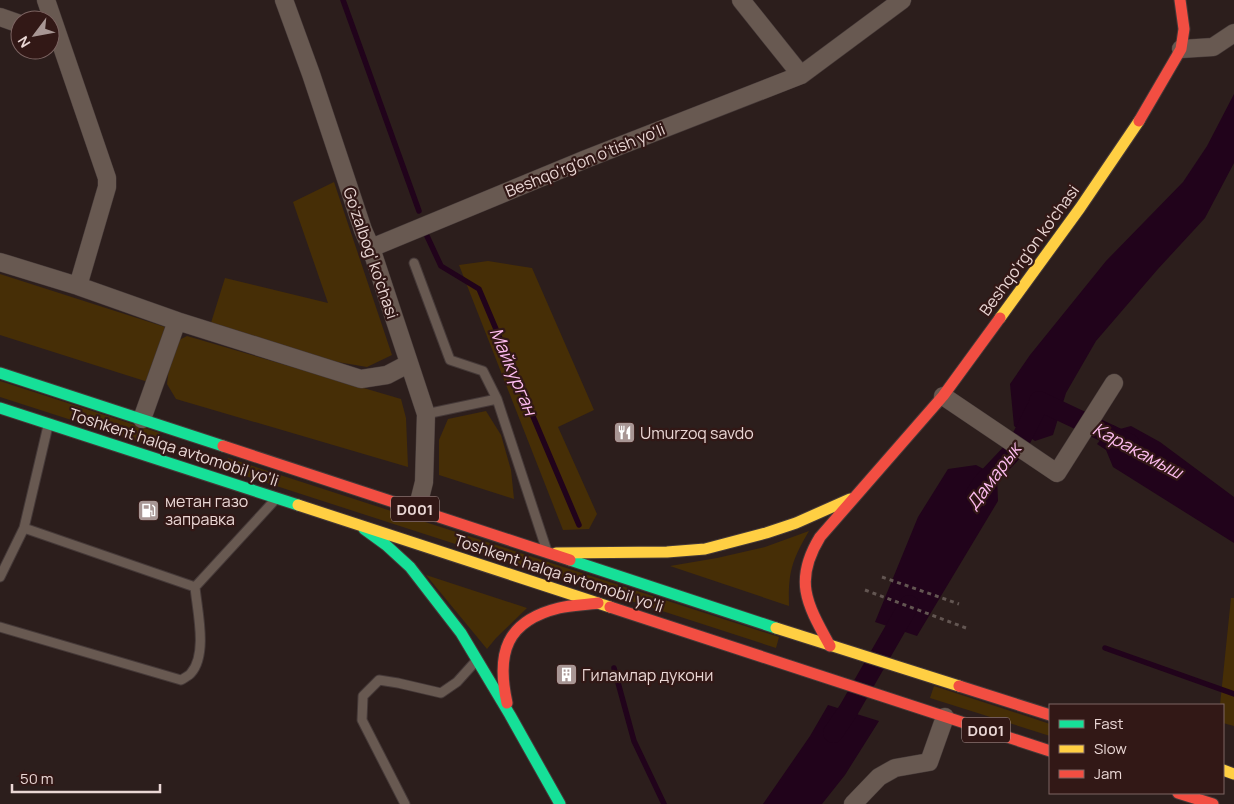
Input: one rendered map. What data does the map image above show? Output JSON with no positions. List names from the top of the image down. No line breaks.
{"streets":{"main road":["Beshqo'rg'on ko'chasi","Toshkent halqa avtomobil yo'li","D001"],"street":["Beshqo'rg'on o'tish yo'li","Go'zalbog' ko'chasi"]},"crossings":[["Beshqo'rg'on o'tish yo'li","Go'zalbog' ko'chasi"],["Beshqo'rg'on ko'chasi","Toshkent halqa avtomobil yo'li"],["Go'zalbog' ko'chasi","Toshkent halqa avtomobil yo'li"]],"water":["Майкурган","Каракамыш","Дамарык"],"places":{"restaurant":["Umurzoq savdo"],"fuel station":["метан газо заправка"],"building":["Гиламлар дукони"]},"legend":["Fast","Slow","Jam"],"scale_bar":"50 m","north":"bottom left"}
